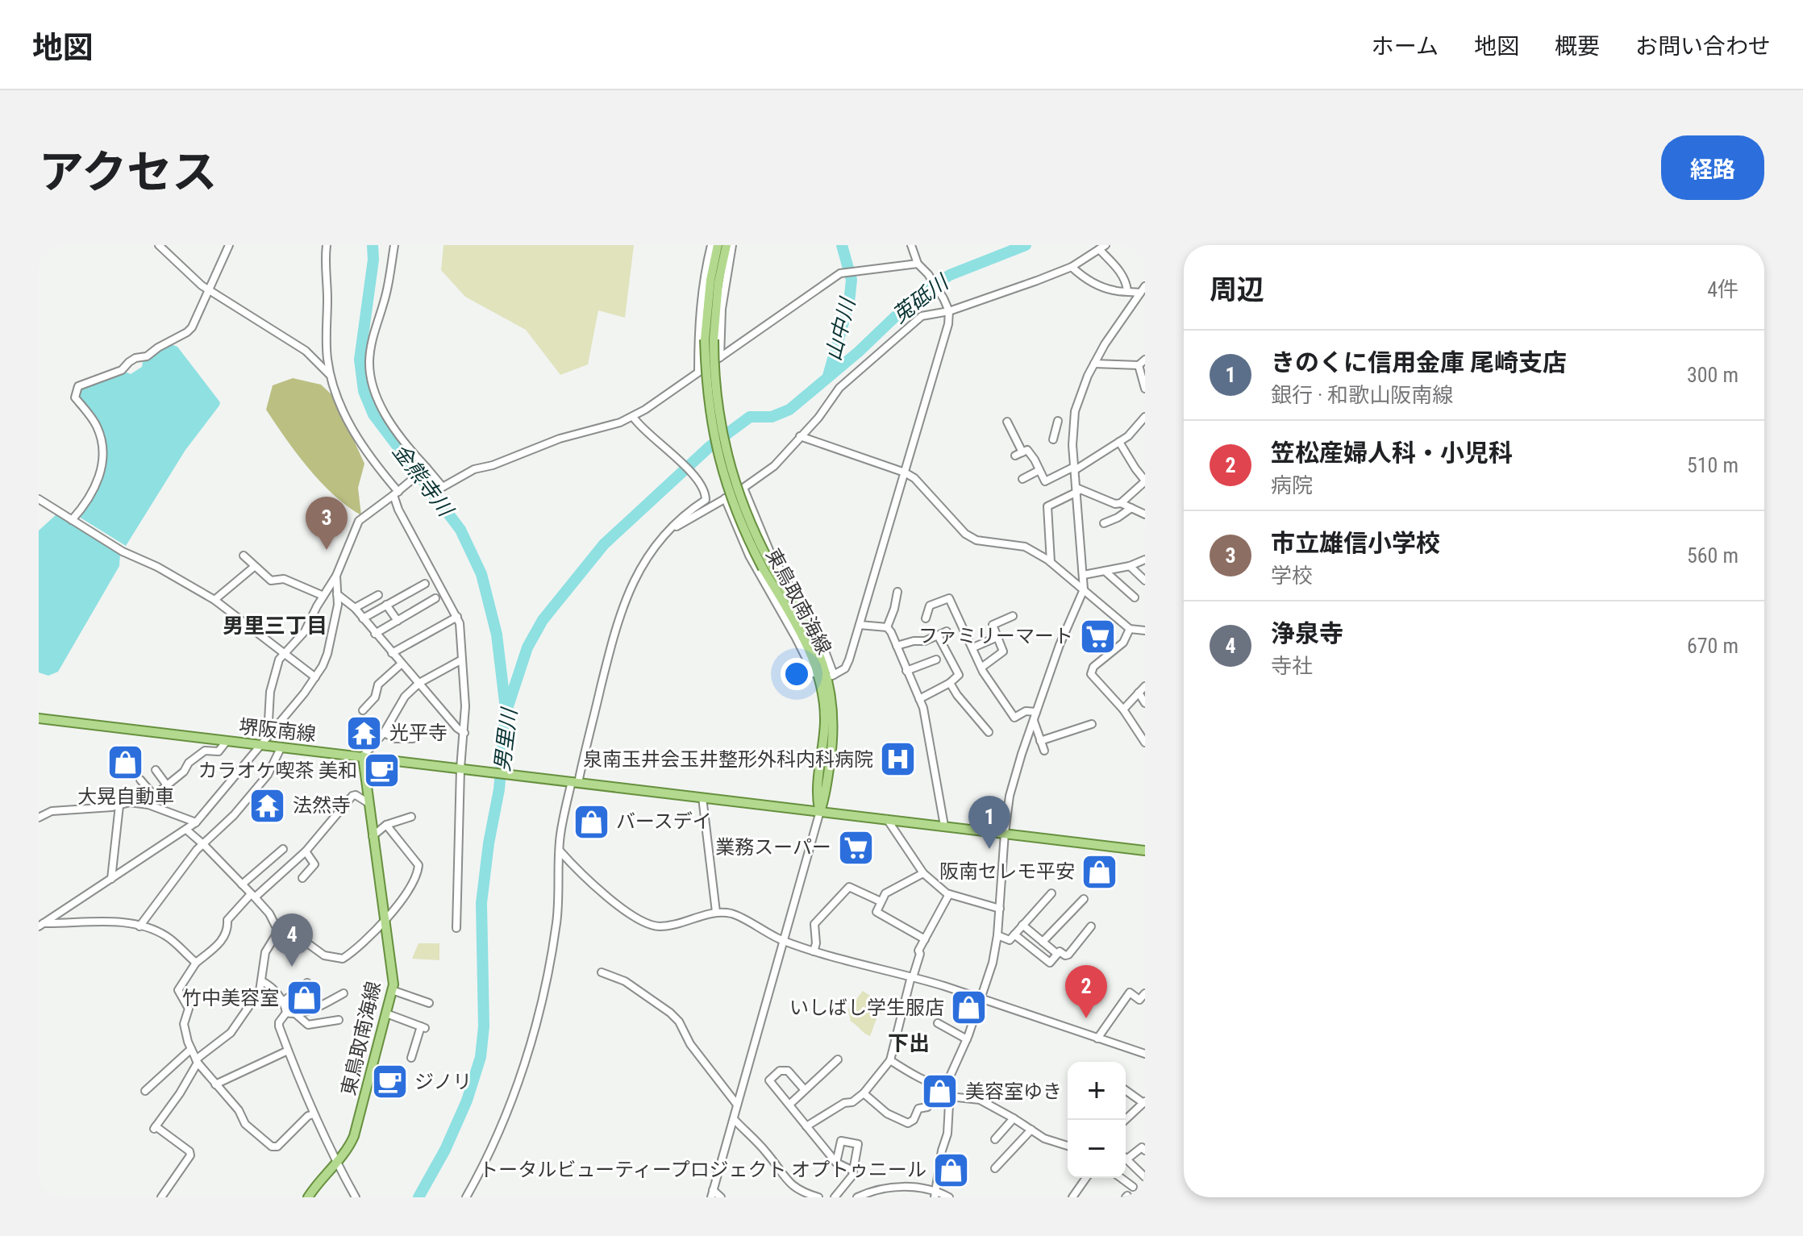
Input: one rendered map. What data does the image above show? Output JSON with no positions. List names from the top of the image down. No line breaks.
{"streets":{"main road":["東鳥取南海線","堺阪南線"]},"crossings":[["東鳥取南海線","堺阪南線"]],"districts":["男里三丁目","下出"],"water":["莵砥川","山中川","金熊寺川","男里川"],"places":{"supermarket":["ファミリーマート","業務スーパー"],"temple":["光平寺","法然寺"],"hospital":["泉南玉井会玉井整形外科内科病院"],"shop":["大晃自動車","バースデイ","阪南セレモ平安","竹中美容室","いしばし学生服店","美容室ゆき","トータルビューティープロジェクト オプトゥニール"],"cafe":["カラオケ喫茶 美和","ジノリ"]},"page":{"header":"地図","nav":["ホーム","地図","概要","お問い合わせ"],"title":"アクセス","buttons":"経路","heading":["周辺","4件"],"list":[{"mark":"1","name":"きのくに信用金庫 尾崎支店","note":"銀行 · 和歌山阪南線","value":"300 m"},{"mark":"2","name":"笠松産婦人科・小児科","note":"病院","value":"510 m"},{"mark":"3","name":"市立雄信小学校","note":"学校","value":"560 m"},{"mark":"4","name":"浄泉寺","note":"寺社","value":"670 m"}],"pins":["3","1","4","2"],"map_buttons":["+","−"]}}
